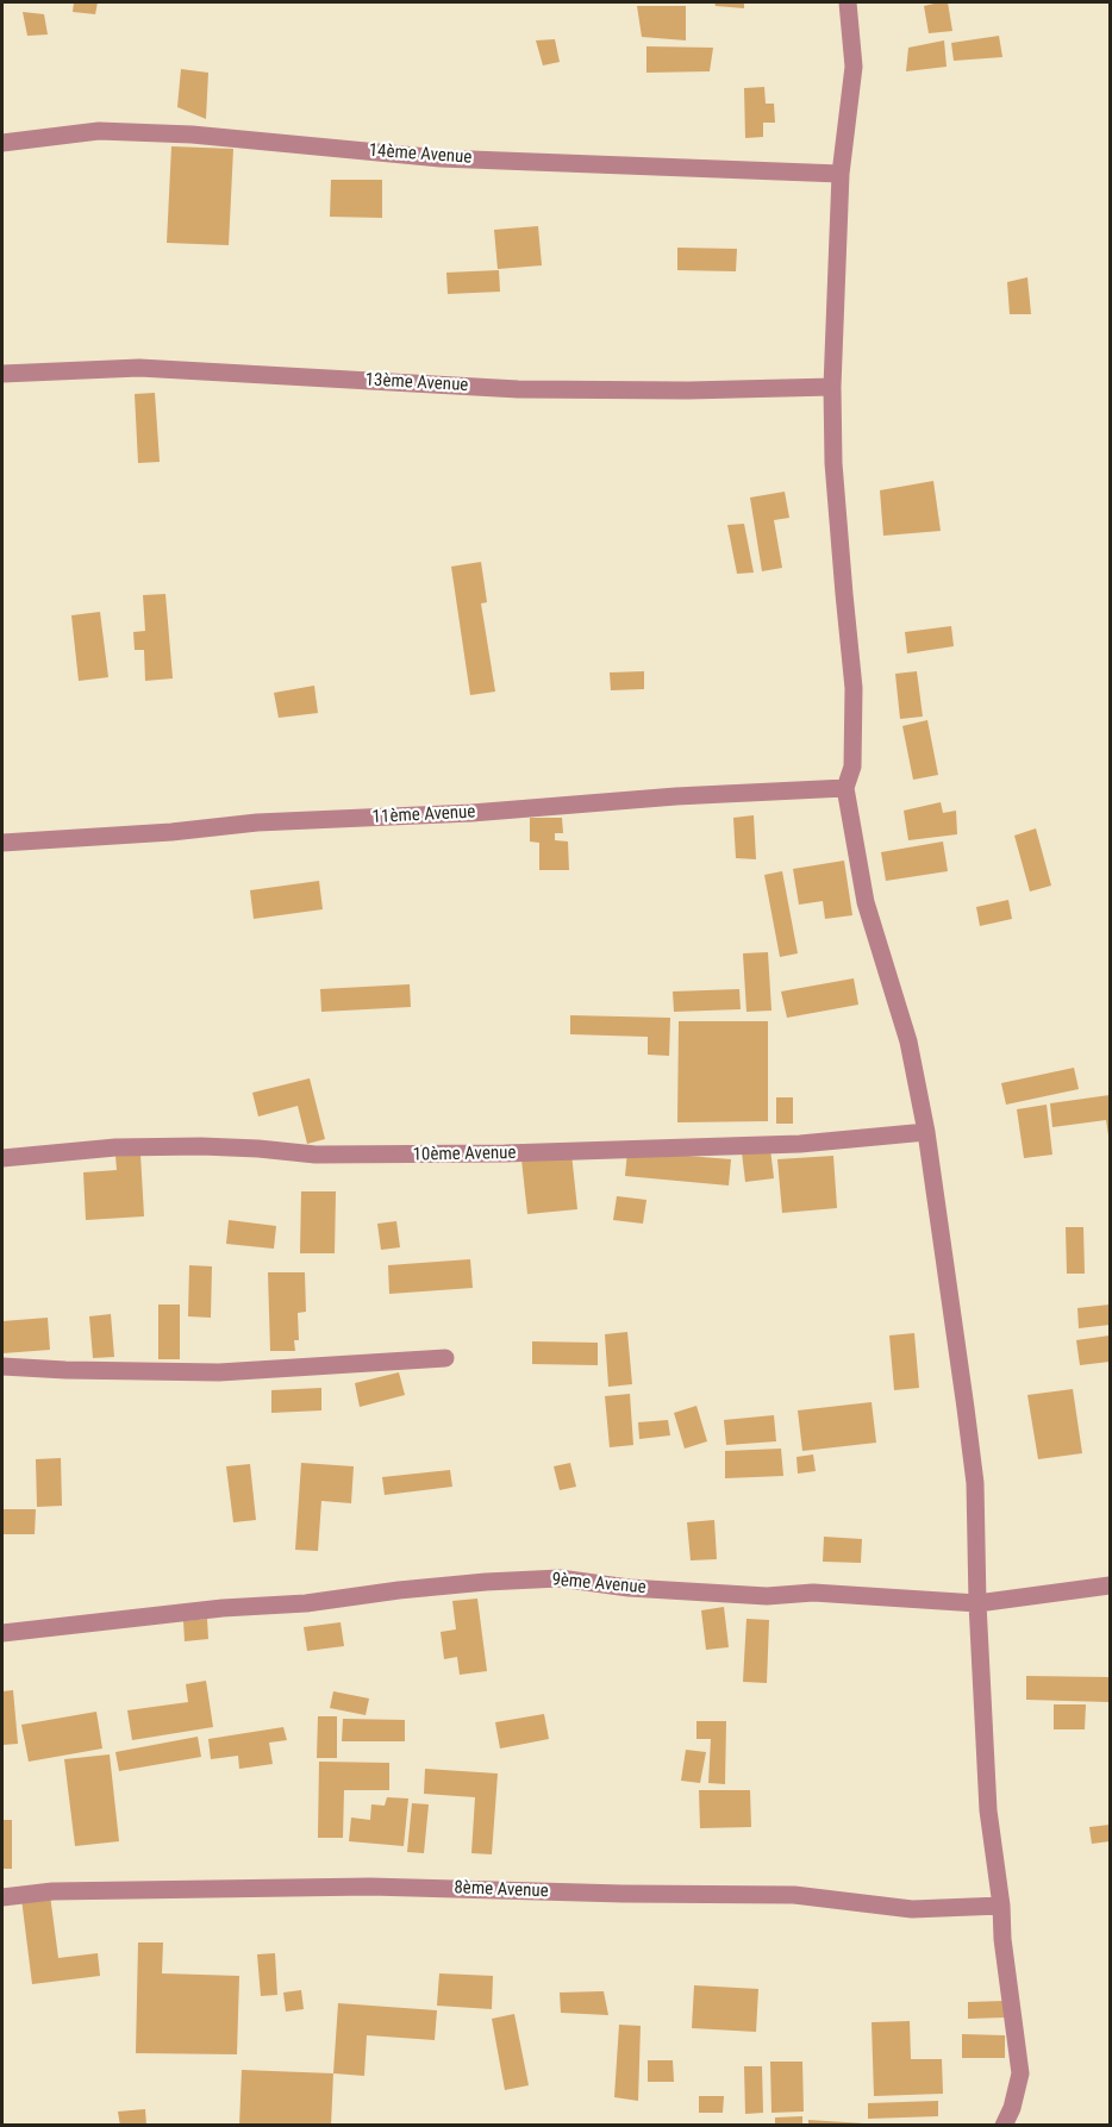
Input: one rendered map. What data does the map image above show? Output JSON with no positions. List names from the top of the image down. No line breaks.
{"streets":{"street":["14ème Avenue","13ème Avenue","11ème Avenue","10ème Avenue","9ème Avenue","8ème Avenue"]}}
